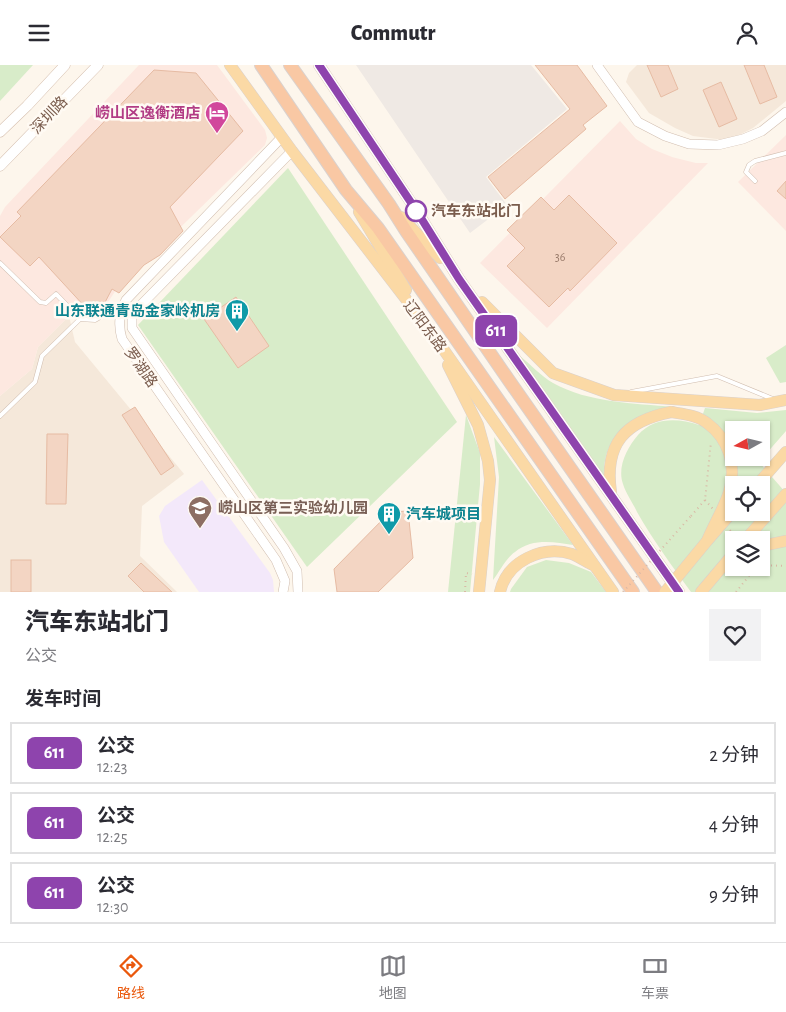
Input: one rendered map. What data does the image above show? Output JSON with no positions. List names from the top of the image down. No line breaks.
{"streets":{"highway":["辽阳东路"],"main road":["深圳路"],"street":["罗湖路"]},"places":{"hotel":["崂山区逸衡酒店"],"other":["汽车东站北门"],"building":["山东联通青岛金家岭机房","汽车城项目"],"school or university":["崂山区第三实验幼儿园"]},"lines":["bus line 611"],"house_numbers":["36"],"north":"left","page":{"header":"Commutr","on_map":"611","heading":[["汽车东站北门","公交"],"发车时间"],"list":[{"mark":"611","name":"公交","note":"12:23","value":"2 分钟"},{"mark":"611","name":"公交","note":"12:25","value":"4 分钟"},{"mark":"611","name":"公交","note":"12:30","value":"9 分钟"}],"tabs":["路线","地图","车票"]}}
